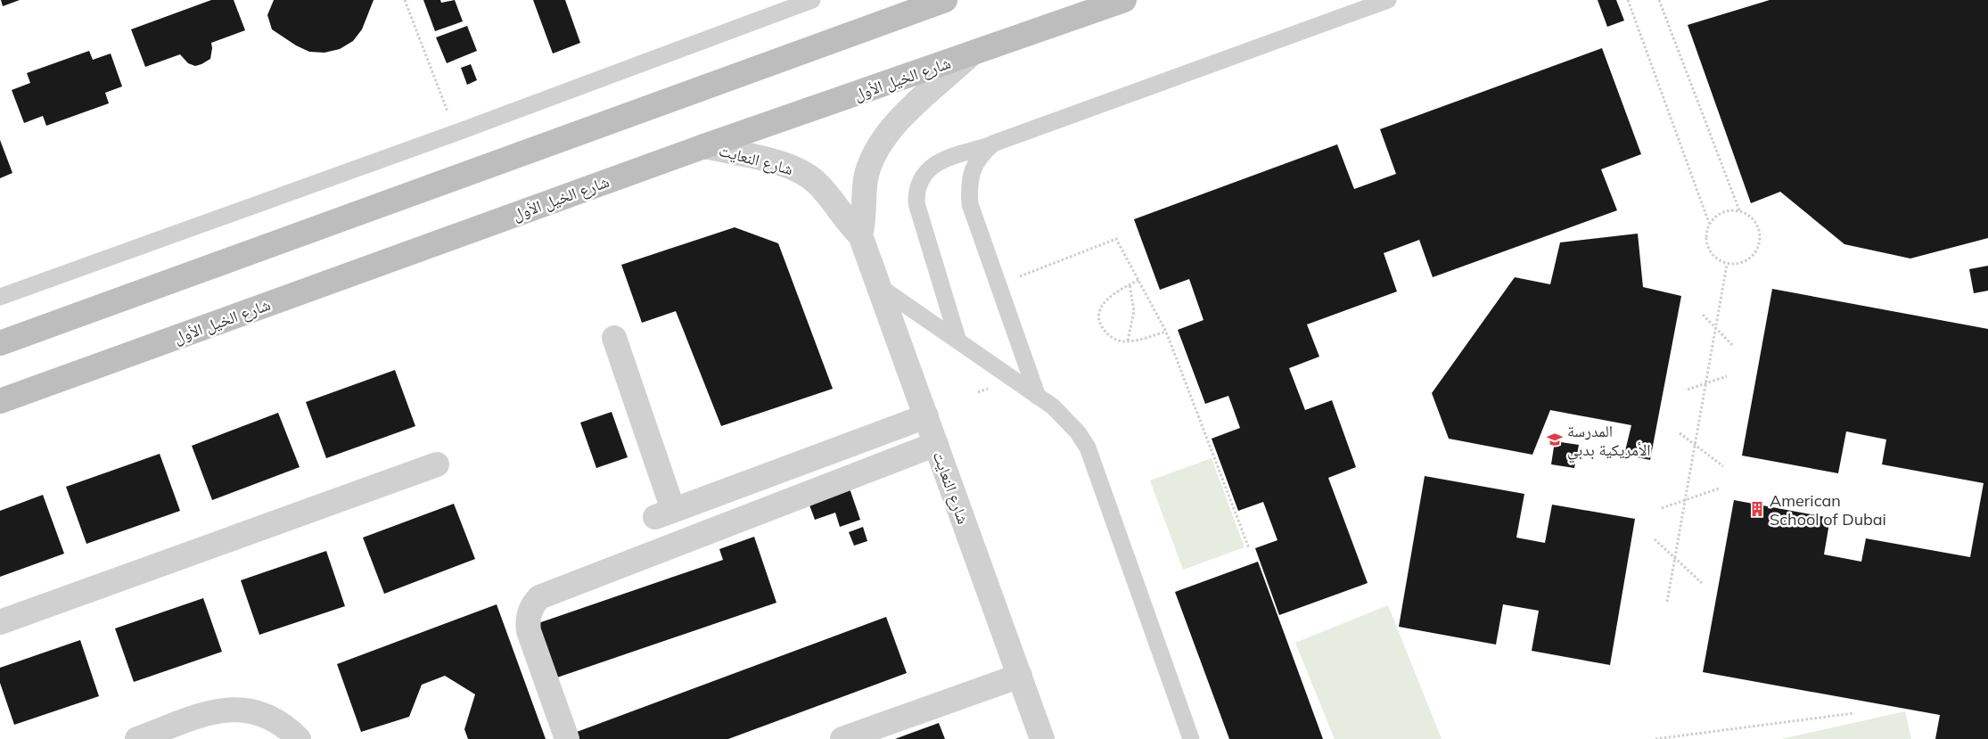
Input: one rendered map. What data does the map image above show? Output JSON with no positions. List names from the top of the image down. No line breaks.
{"streets":{"main road":["شارع الخيل الأول"],"street":["شارع النعايت"]},"crossings":[["شارع الخيل الأول","شارع النعايت"]],"places":{"school or university":["المدرسة الأمريكية بدبي"],"building":["American School of Dubai"]}}
